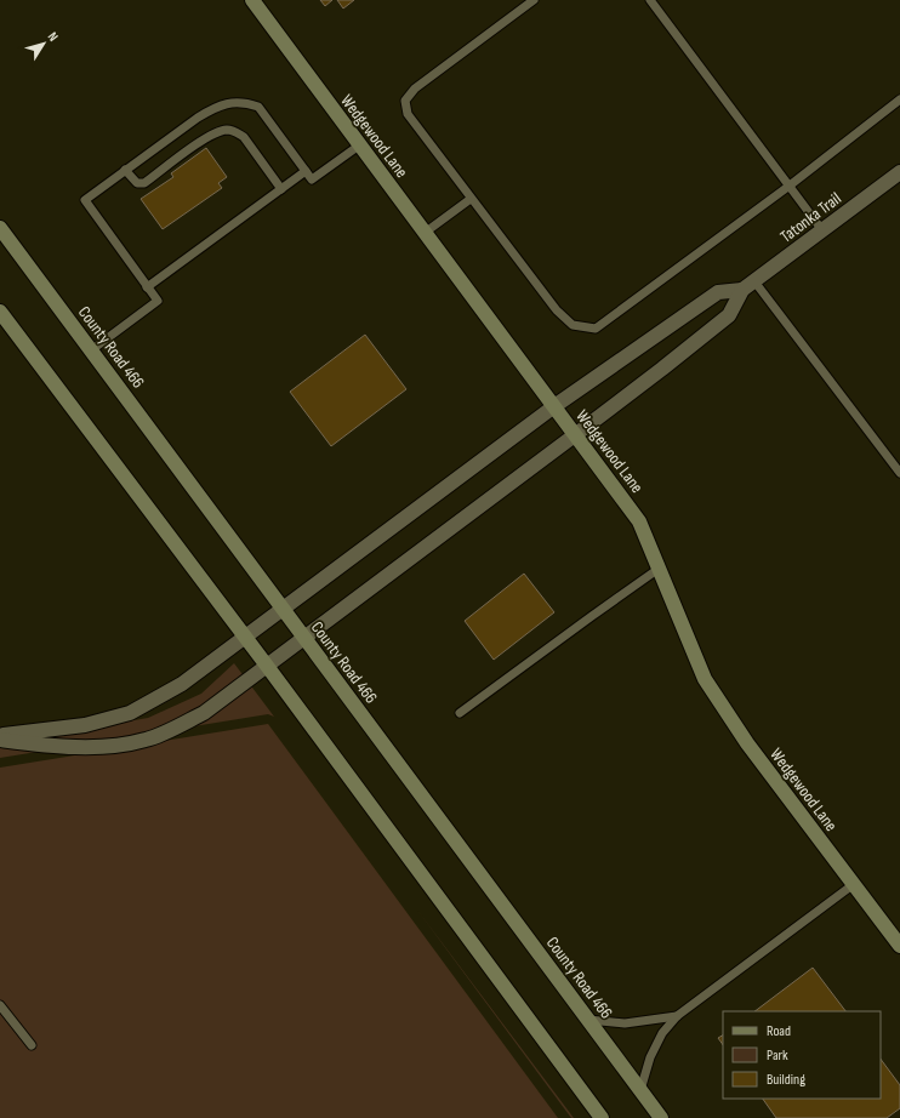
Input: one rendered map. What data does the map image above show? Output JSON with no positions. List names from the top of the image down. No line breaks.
{"streets":{"main road":["Wedgewood Lane","County Road 466"],"street":["Tatonka Trail"]},"legend":["Road","Park","Building"],"north":"top right"}
